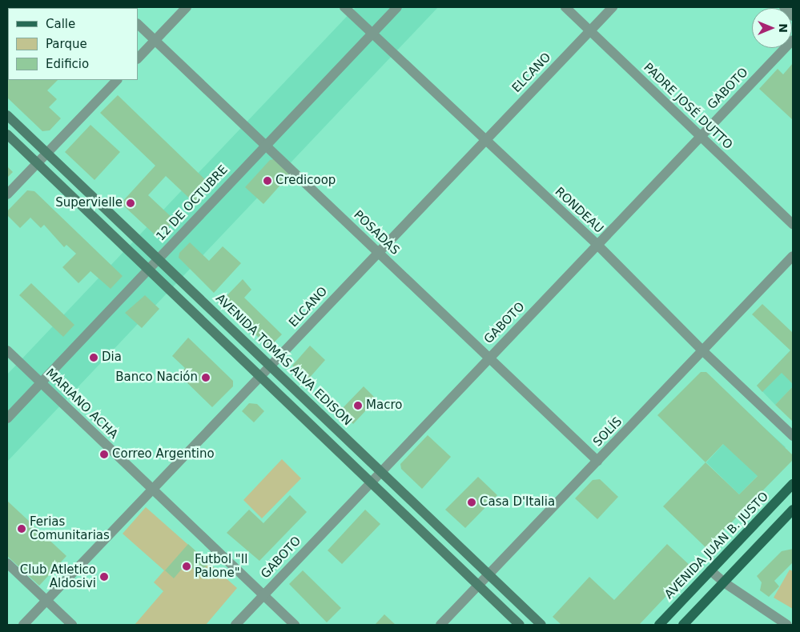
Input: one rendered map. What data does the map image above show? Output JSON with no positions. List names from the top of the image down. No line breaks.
{"streets":{"main road":["AVENIDA TOMÁS ALVA EDISON","AVENIDA JUAN B. JUSTO"],"street":["ELCANO","GABOTO","PADRE JOSÉ DUTTO","12 DE OCTUBRE","RONDEAU","POSADAS","MARIANO ACHA","SOLÍS"]},"crossings":[["ELCANO","PADRE JOSÉ DUTTO"],["ELCANO","RONDEAU"],["ELCANO","POSADAS"],["ELCANO","AVENIDA TOMÁS ALVA EDISON"],["ELCANO","MARIANO ACHA"],["GABOTO","PADRE JOSÉ DUTTO"],["GABOTO","RONDEAU"],["GABOTO","POSADAS"],["GABOTO","AVENIDA TOMÁS ALVA EDISON"],["GABOTO","MARIANO ACHA"],["12 DE OCTUBRE","RONDEAU"],["12 DE OCTUBRE","POSADAS"],["12 DE OCTUBRE","AVENIDA TOMÁS ALVA EDISON"],["12 DE OCTUBRE","MARIANO ACHA"],["RONDEAU","SOLÍS"],["POSADAS","SOLÍS"],["AVENIDA TOMÁS ALVA EDISON","SOLÍS"]],"places":["Credicoop","Supervielle","Dia","Banco Nación","Macro","Correo Argentino","Casa D'Italia","Ferias Comunitarias","Futbol \"Il Palone\"","Club Atletico Aldosivi"],"legend":["Calle","Parque","Edificio"],"north":"right"}
